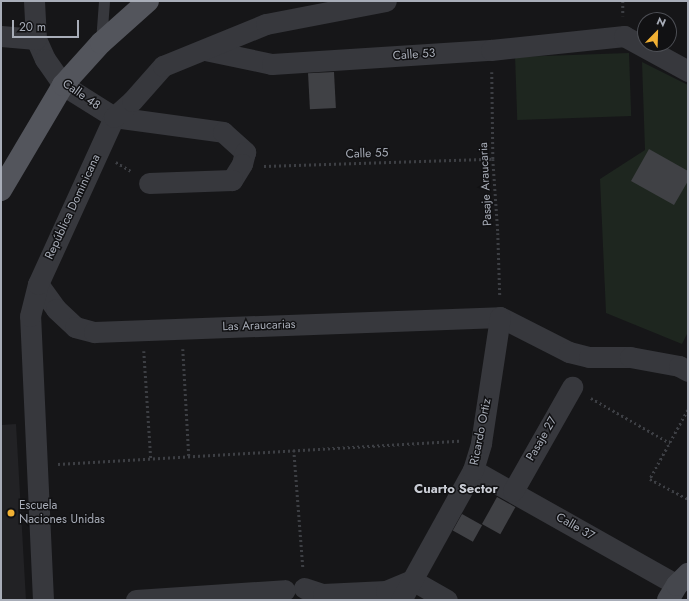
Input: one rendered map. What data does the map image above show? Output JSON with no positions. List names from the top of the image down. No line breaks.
{"streets":{"street":["Calle 53","Calle 48","República Dominicana","Las Araucarias","Ricardo Ortiz","Pasaje 27","Calle 37"],"path":["Calle 55","Pasaje Araucaria"]},"crossings":[["Calle 53","Pasaje Araucaria"],["Calle 53","República Dominicana"],["Calle 48","República Dominicana"],["Calle 55","Pasaje Araucaria"],["Pasaje Araucaria","Las Araucarias"],["Pasaje Araucaria","Ricardo Ortiz"],["República Dominicana","Las Araucarias"],["Las Araucarias","Ricardo Ortiz"],["Ricardo Ortiz","Calle 37"],["Pasaje 27","Calle 37"]],"districts":["Cuarto Sector"],"places":["Escuela Naciones Unidas"],"scale_bar":"20 m","north":"top right"}
